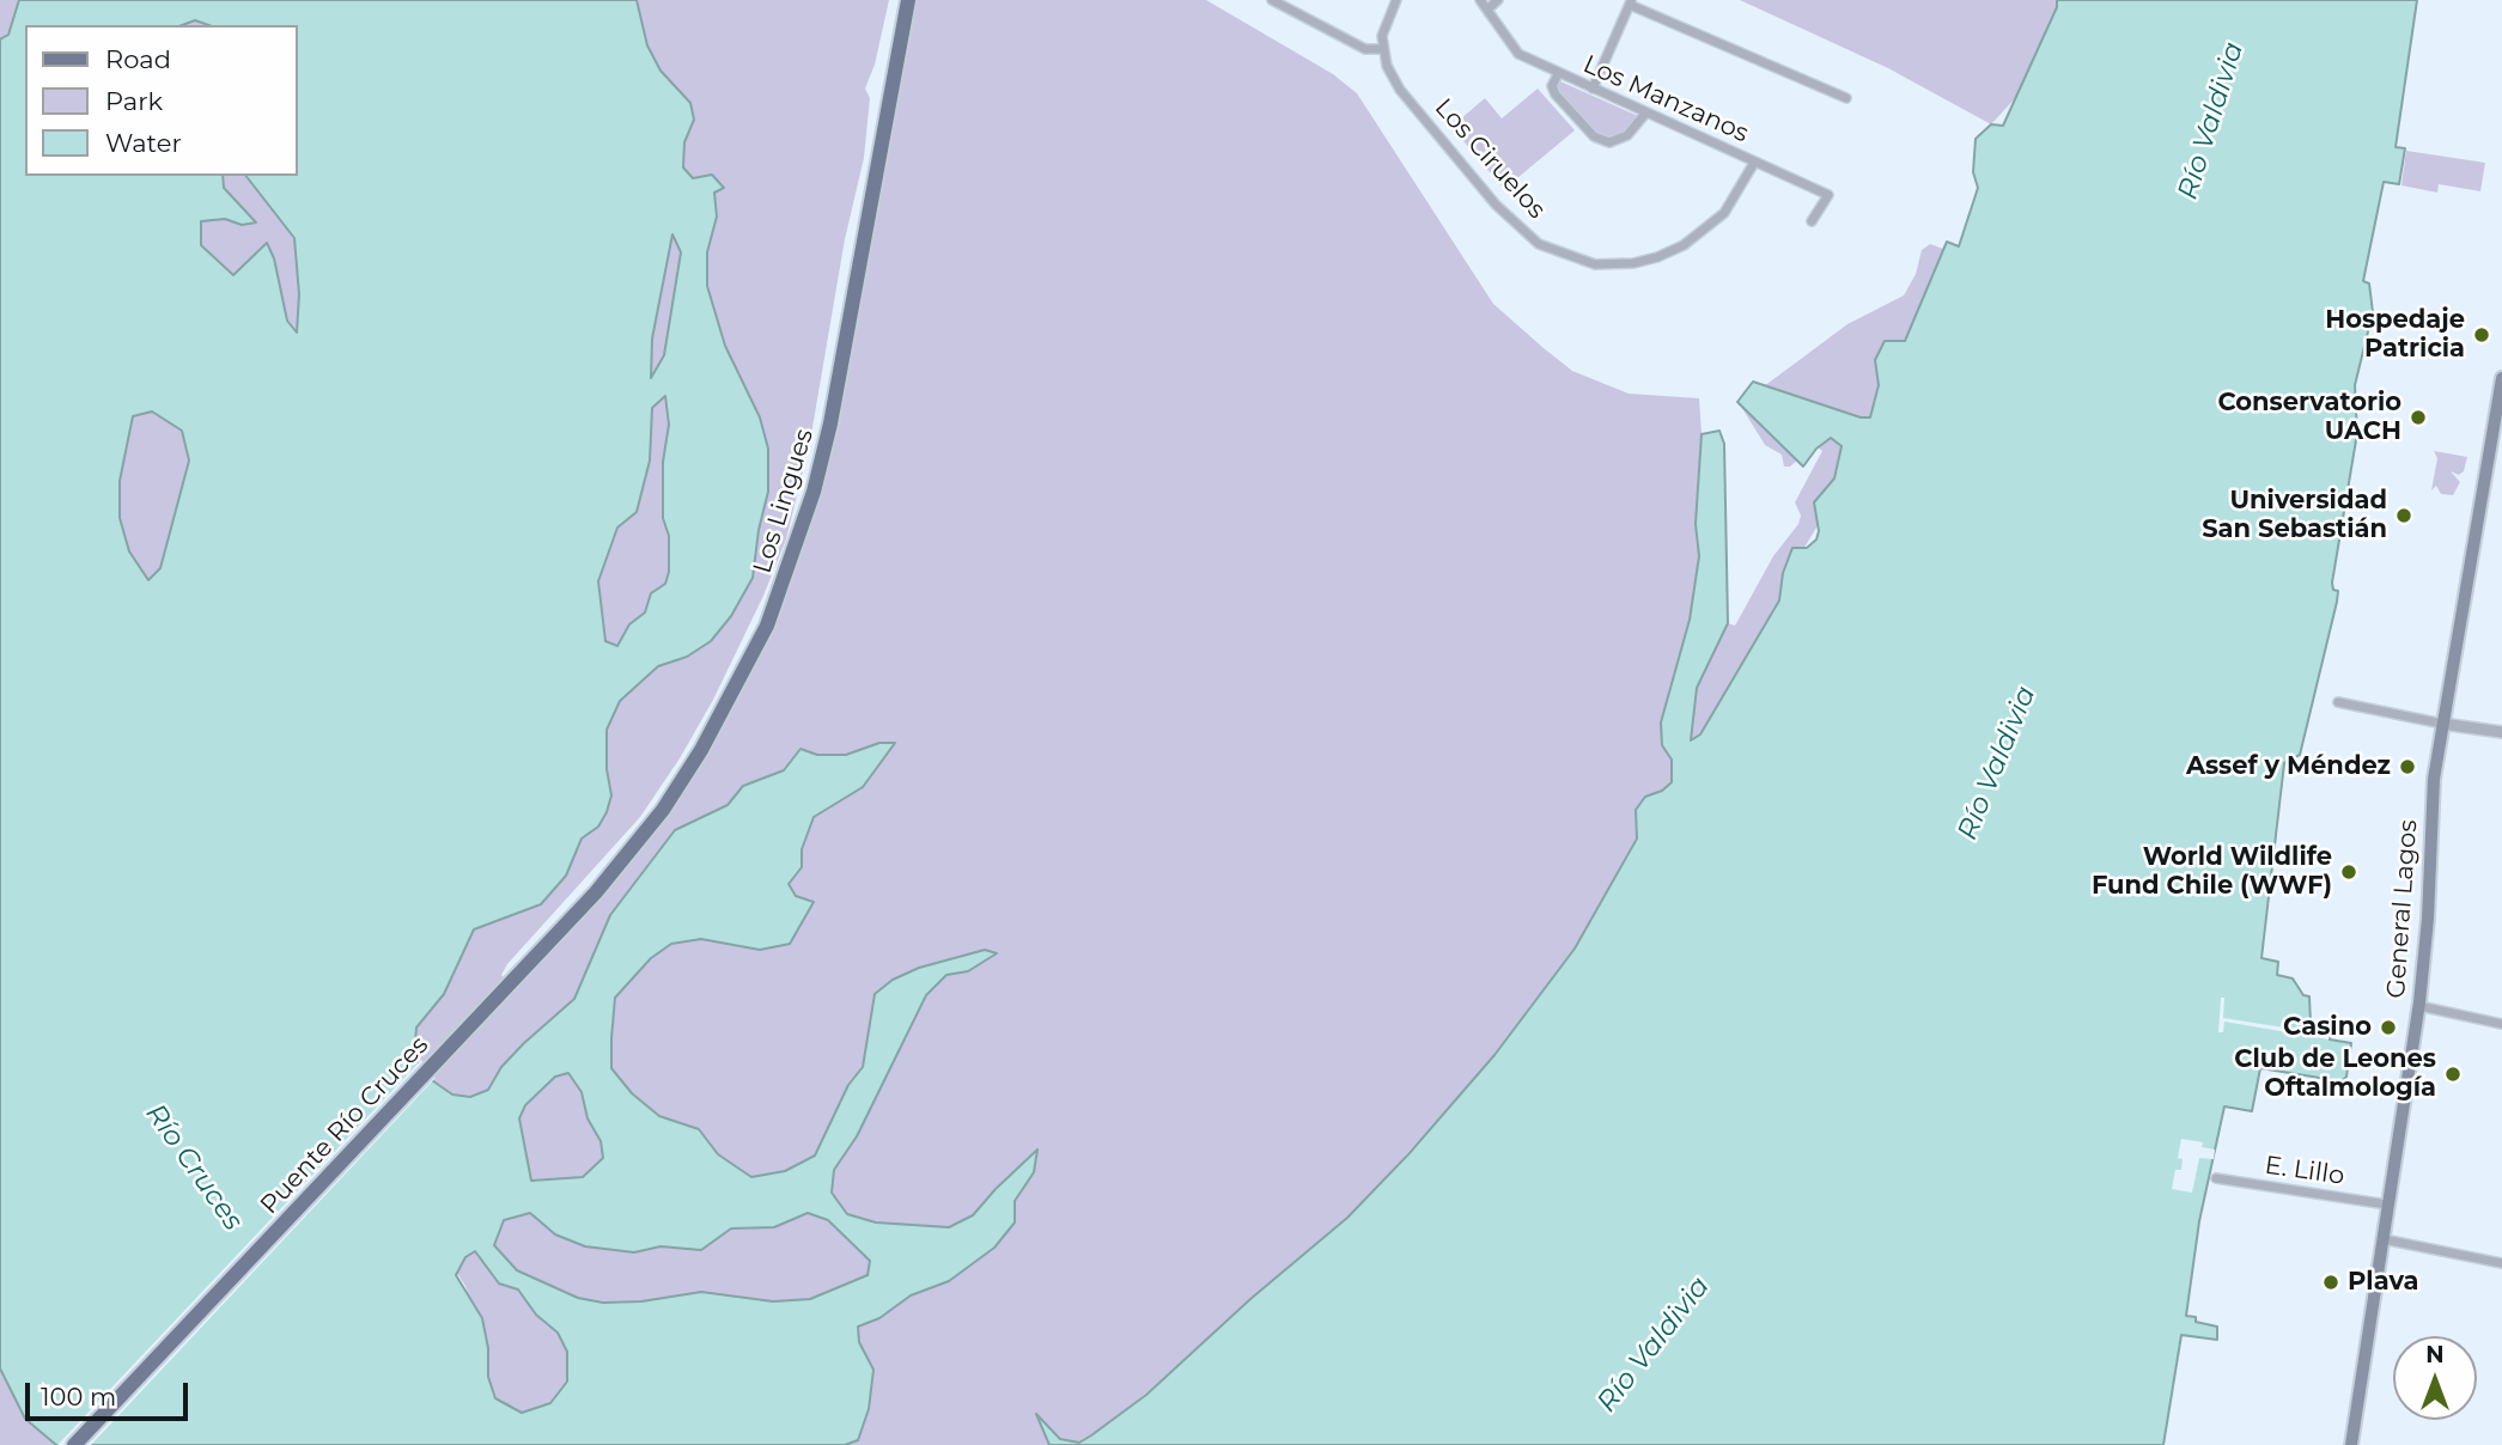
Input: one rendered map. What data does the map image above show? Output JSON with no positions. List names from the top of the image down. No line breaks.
{"streets":{"main road":["Los Lingues","General Lagos","Puente Río Cruces"],"street":["Los Manzanos","Los Ciruelos","E. Lillo"]},"crossings":[["Los Manzanos","Los Ciruelos"],["Los Lingues","Puente Río Cruces"],["General Lagos","E. Lillo"]],"water":["Río Valdivia","Río Cruces"],"places":["Hospedaje Patricia","Conservatorio UACH","Universidad San Sebastián","Assef y Méndez","World Wildlife Fund Chile (WWF)","Casino","Club de Leones Oftalmología","Plava"],"legend":["Road","Park","Water"],"scale_bar":"100 m","north":"top"}
